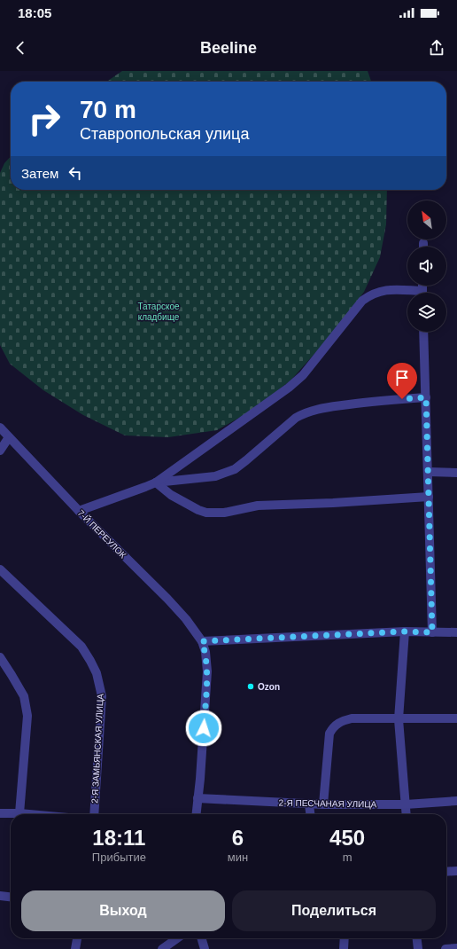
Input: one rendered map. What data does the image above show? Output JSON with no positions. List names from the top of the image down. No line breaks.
{"streets":{"street":["7-Й ПЕРЕУЛОК","2-Я ЗАМЬЯНСКАЯ УЛИЦА","2-Я ПЕСЧАНАЯ УЛИЦА"]},"parks":["Татарское кладбище"],"places":["Ozon"],"north":"top left","page":{"status":"18:05","header":"Beeline","turn":["70 m","Ставропольская улица"],"then":"Затем","eta":["18:11","Прибытие","6","мин","450","m"],"buttons":["Выход","Поделиться"]}}
